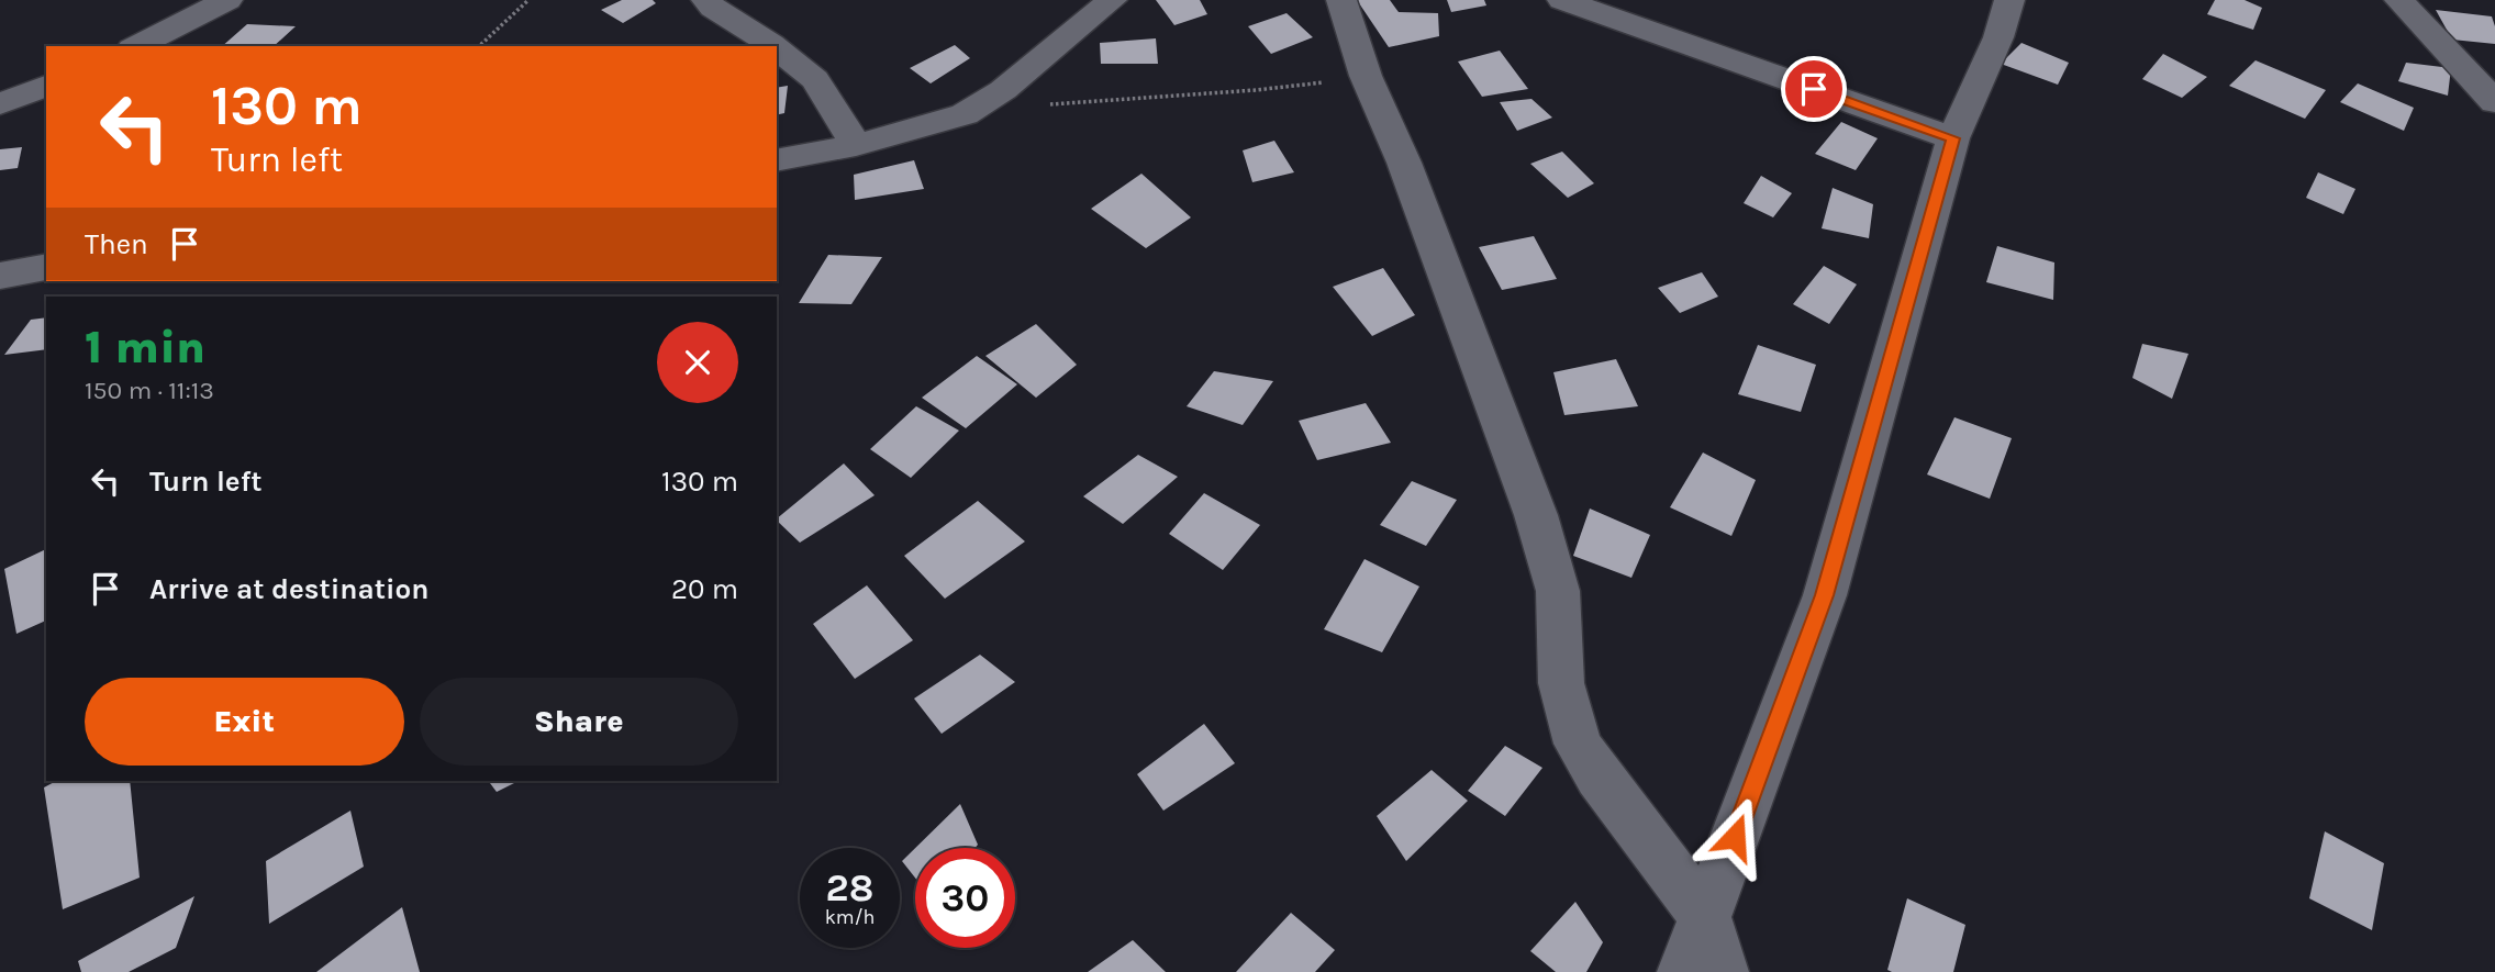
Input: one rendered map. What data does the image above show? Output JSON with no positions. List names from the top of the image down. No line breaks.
{"page":{"turn":["130 m","Turn left"],"then":"Then","heading":["1 min","150 m · 11:13"],"list":[{"name":"Turn left","value":"130 m"},{"name":"Arrive at destination","value":"20 m"}],"buttons":["Exit","Share"],"speed":"28 km/h","limit":"30"}}
